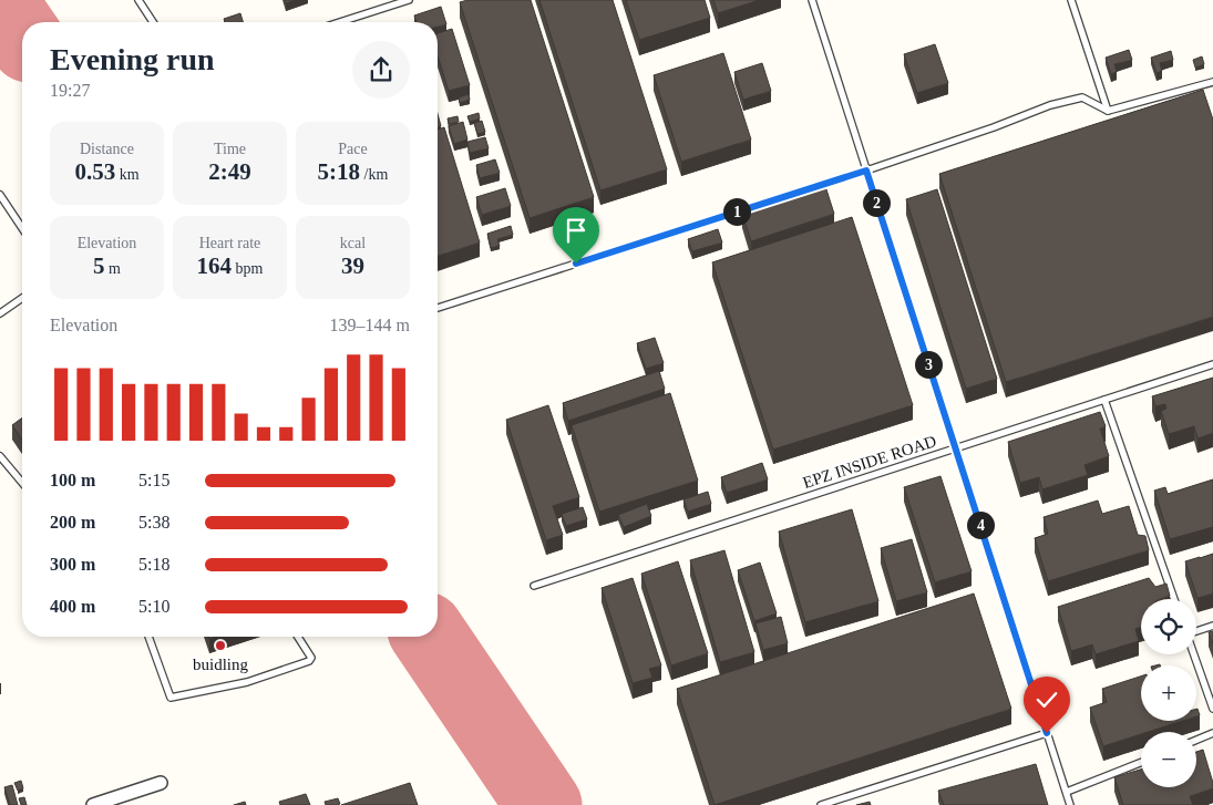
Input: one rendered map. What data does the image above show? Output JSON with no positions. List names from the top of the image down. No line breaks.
{"streets":{"lane":["EPZ INSIDE ROAD"]},"places":["buidling"],"page":{"heading":["Evening run","19:27"],"stats":[["Distance","0.53 km"],["Time","2:49"],["Pace","5:18 /km"],["Elevation","5 m"],["Heart rate","164 bpm"],["kcal","39"]],"pins":["2","1","3","4"],"chart":["Elevation","139–144 m"],"list":[{"name":"100 m","note":"5:15"},{"name":"200 m","note":"5:38"},{"name":"300 m","note":"5:18"},{"name":"400 m","note":"5:10"}],"map_buttons":["+","−"]}}
